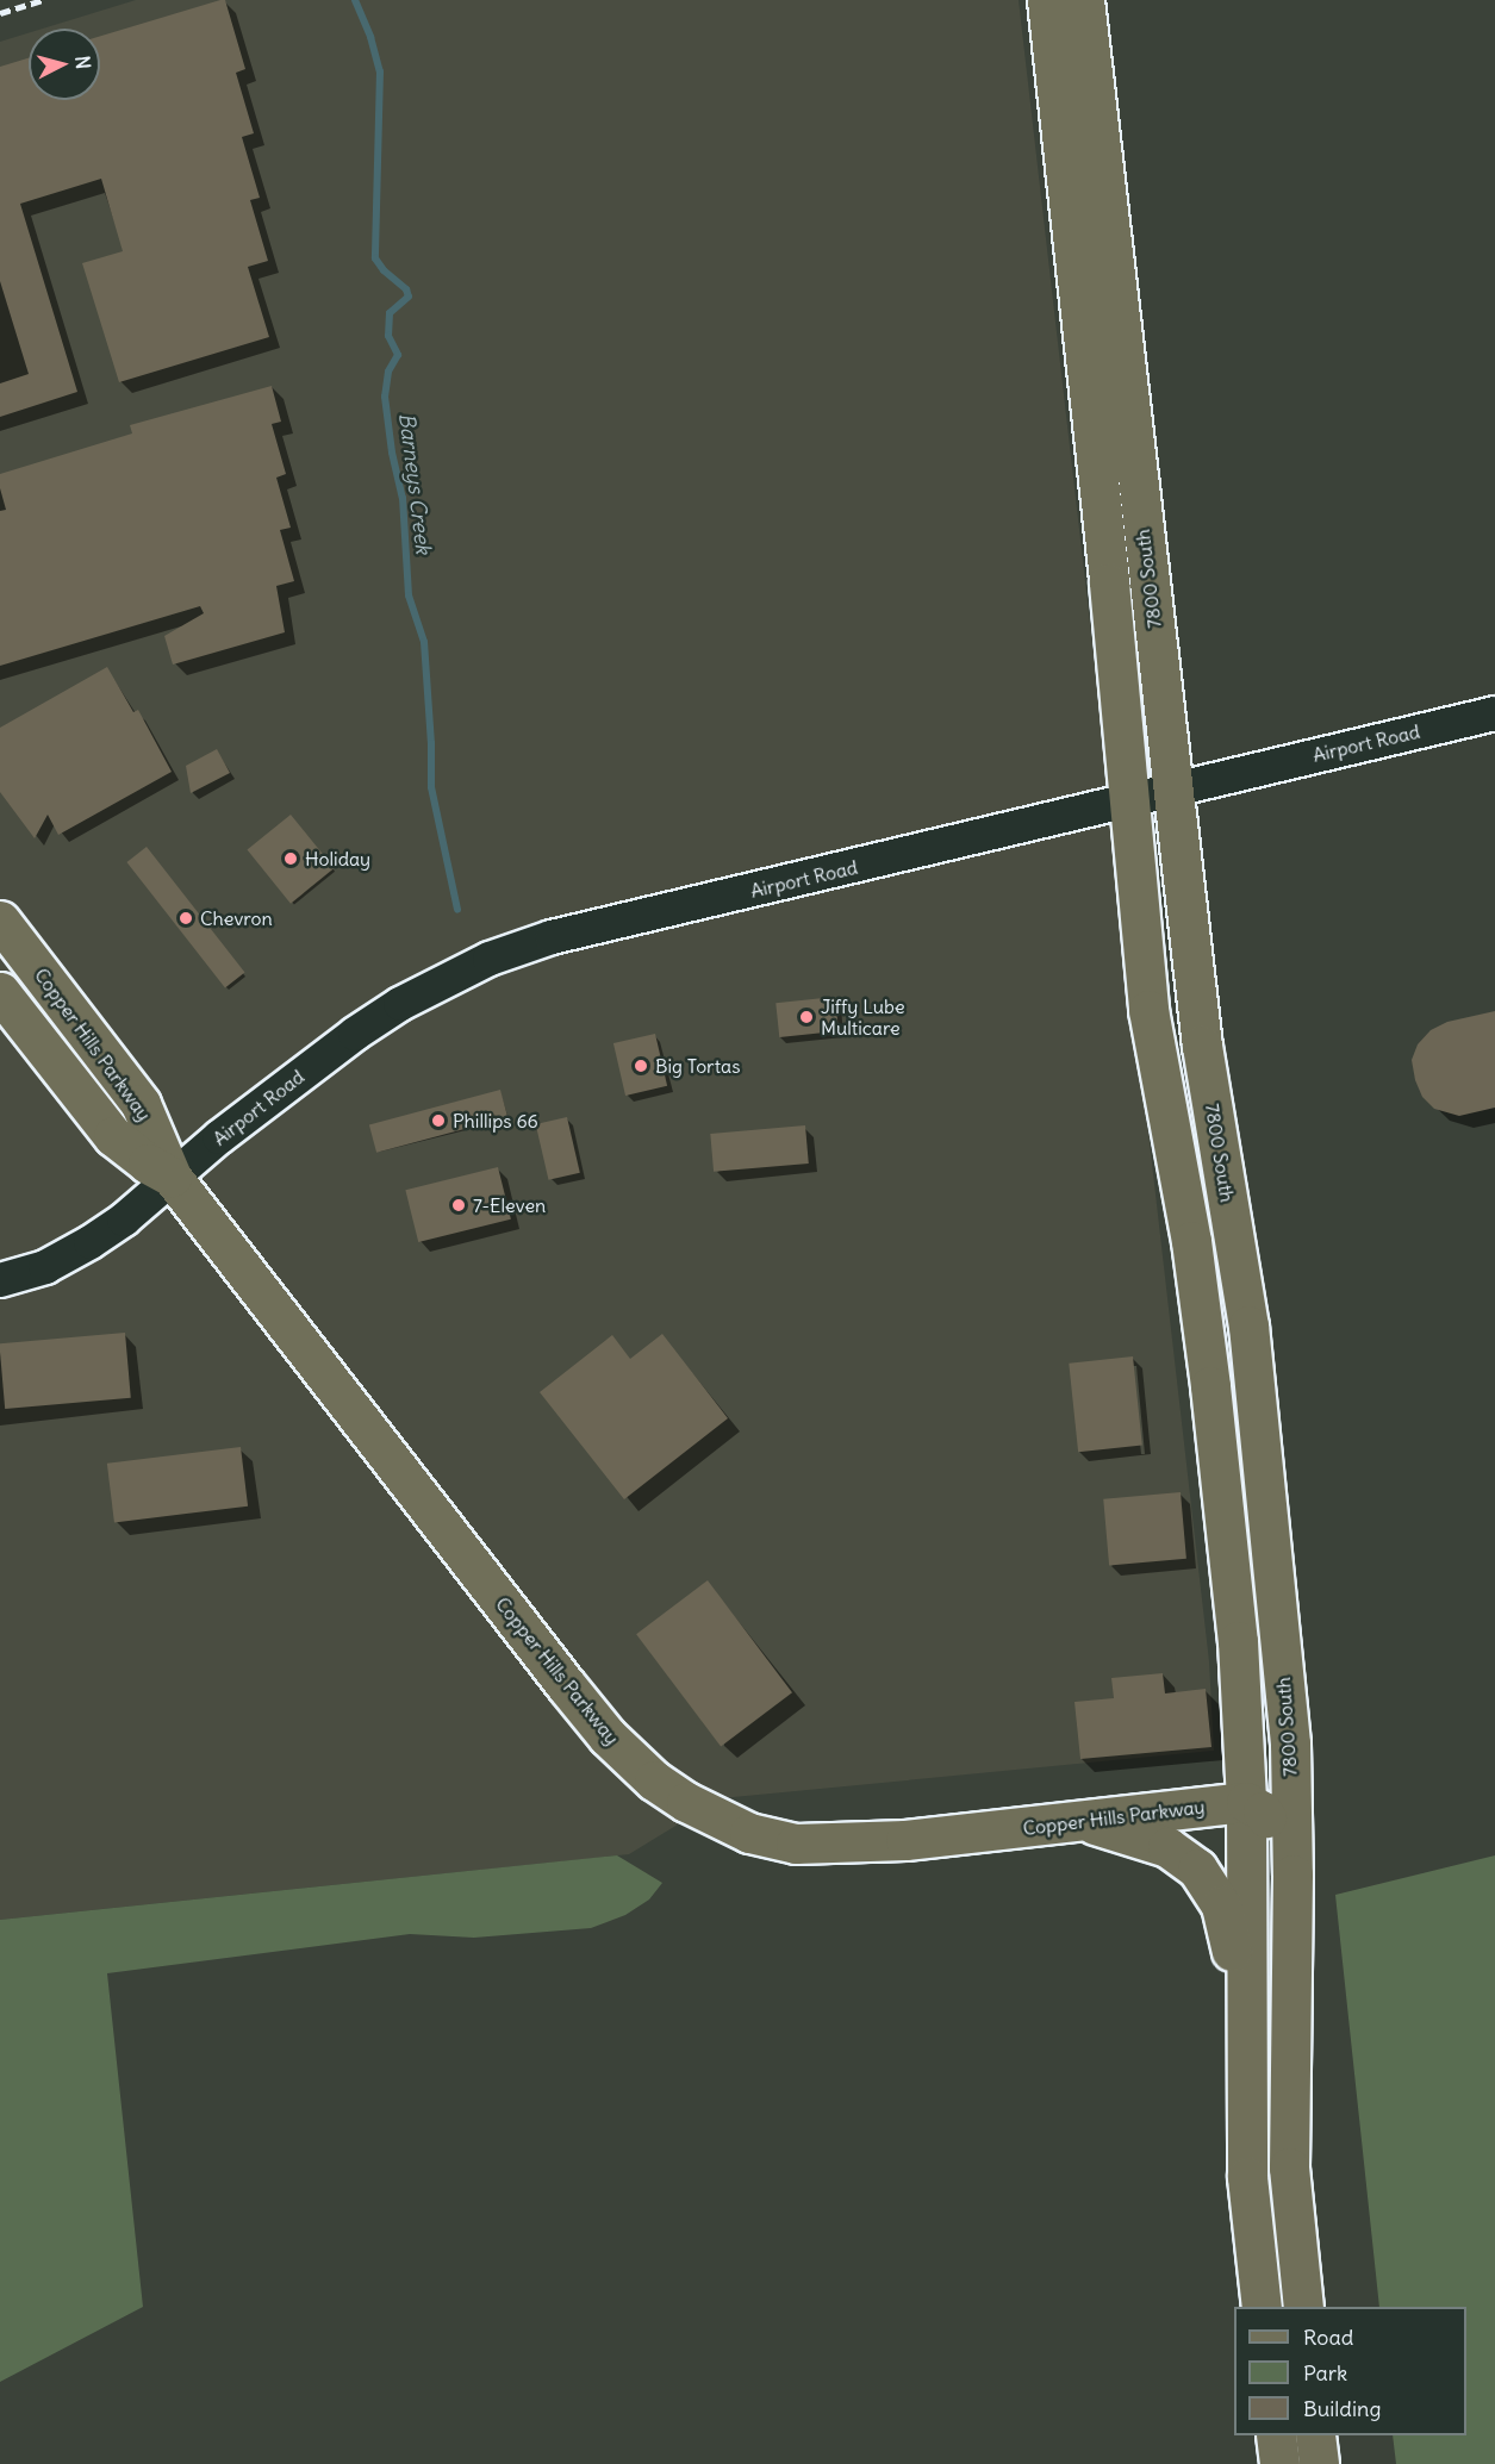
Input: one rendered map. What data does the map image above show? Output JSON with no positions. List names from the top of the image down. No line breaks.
{"streets":{"main road":["7800 South","Copper Hills Parkway"],"street":["Airport Road"]},"crossings":[["7800 South","Airport Road"],["7800 South","Copper Hills Parkway"],["Airport Road","Copper Hills Parkway"]],"water":["Barneys Creek"],"places":["Holiday","Chevron","Jiffy Lube Multicare","Big Tortas","Phillips 66","7-Eleven"],"legend":["Road","Park","Building"],"north":"right"}
